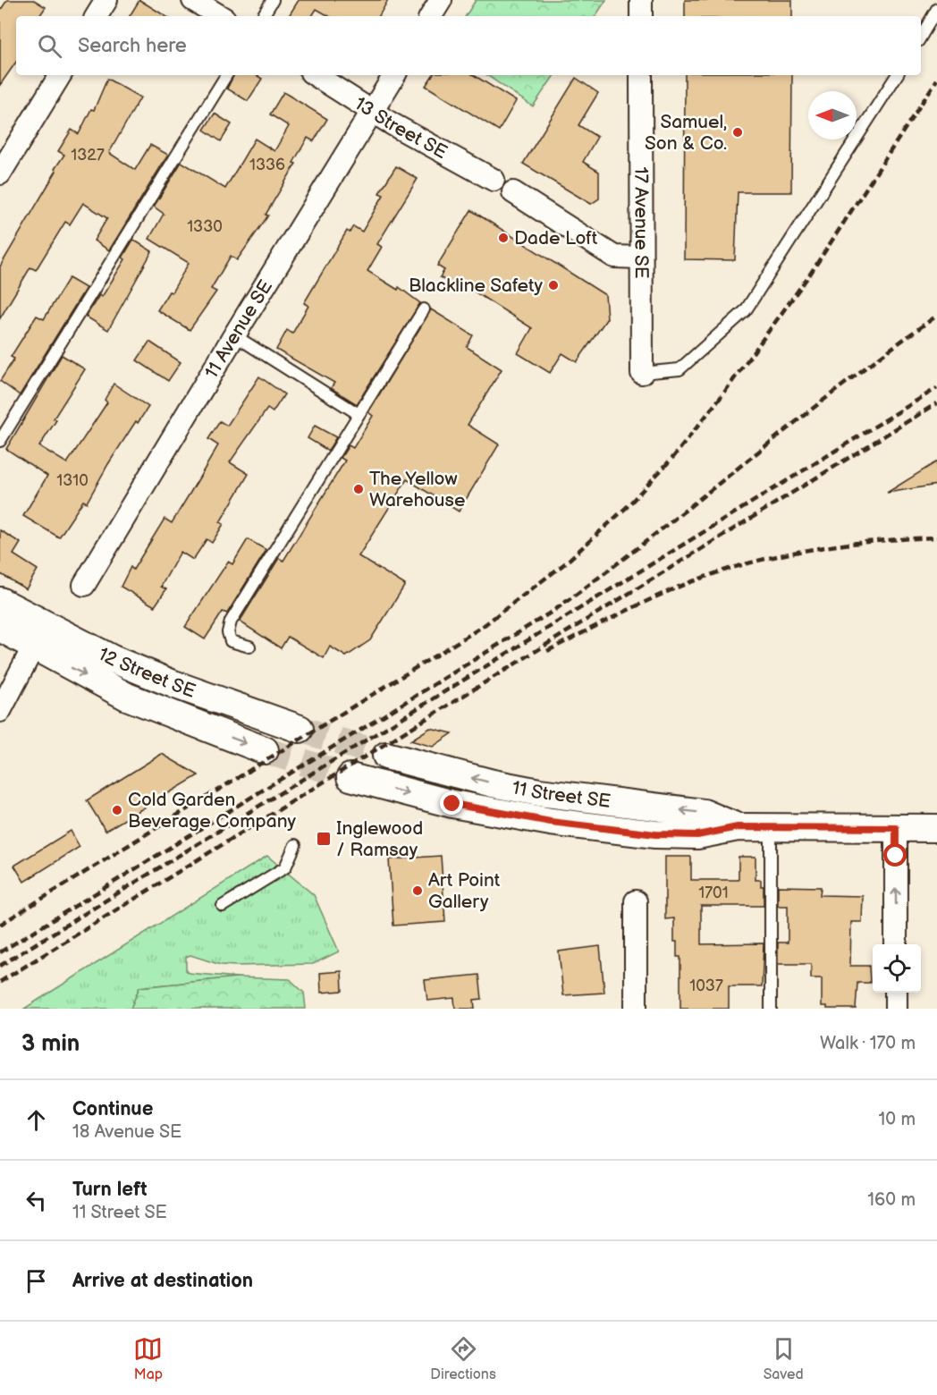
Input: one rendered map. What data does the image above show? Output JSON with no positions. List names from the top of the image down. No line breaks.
{"streets":{"street":["13 Street SE","17 Avenue SE","11 Avenue SE","12 Street SE","11 Street SE"]},"crossings":[["13 Street SE","11 Avenue SE"]],"places":{"other":["Samuel, Son & Co.","Dade Loft","Blackline Safety","The Yellow Warehouse","Cold Garden Beverage Company","Art Point Gallery"],"transit":["Inglewood / Ramsay"]},"house_numbers":["1327","1336","1330","1310","1701","1037"],"north":"left","page":{"search":"Search here","heading":["3 min","Walk · 170 m"],"list":[["Continue","18 Avenue SE","10 m"],["Turn left","11 Street SE","160 m"],"Arrive at destination"],"nav":["Map","Directions","Saved"]}}
